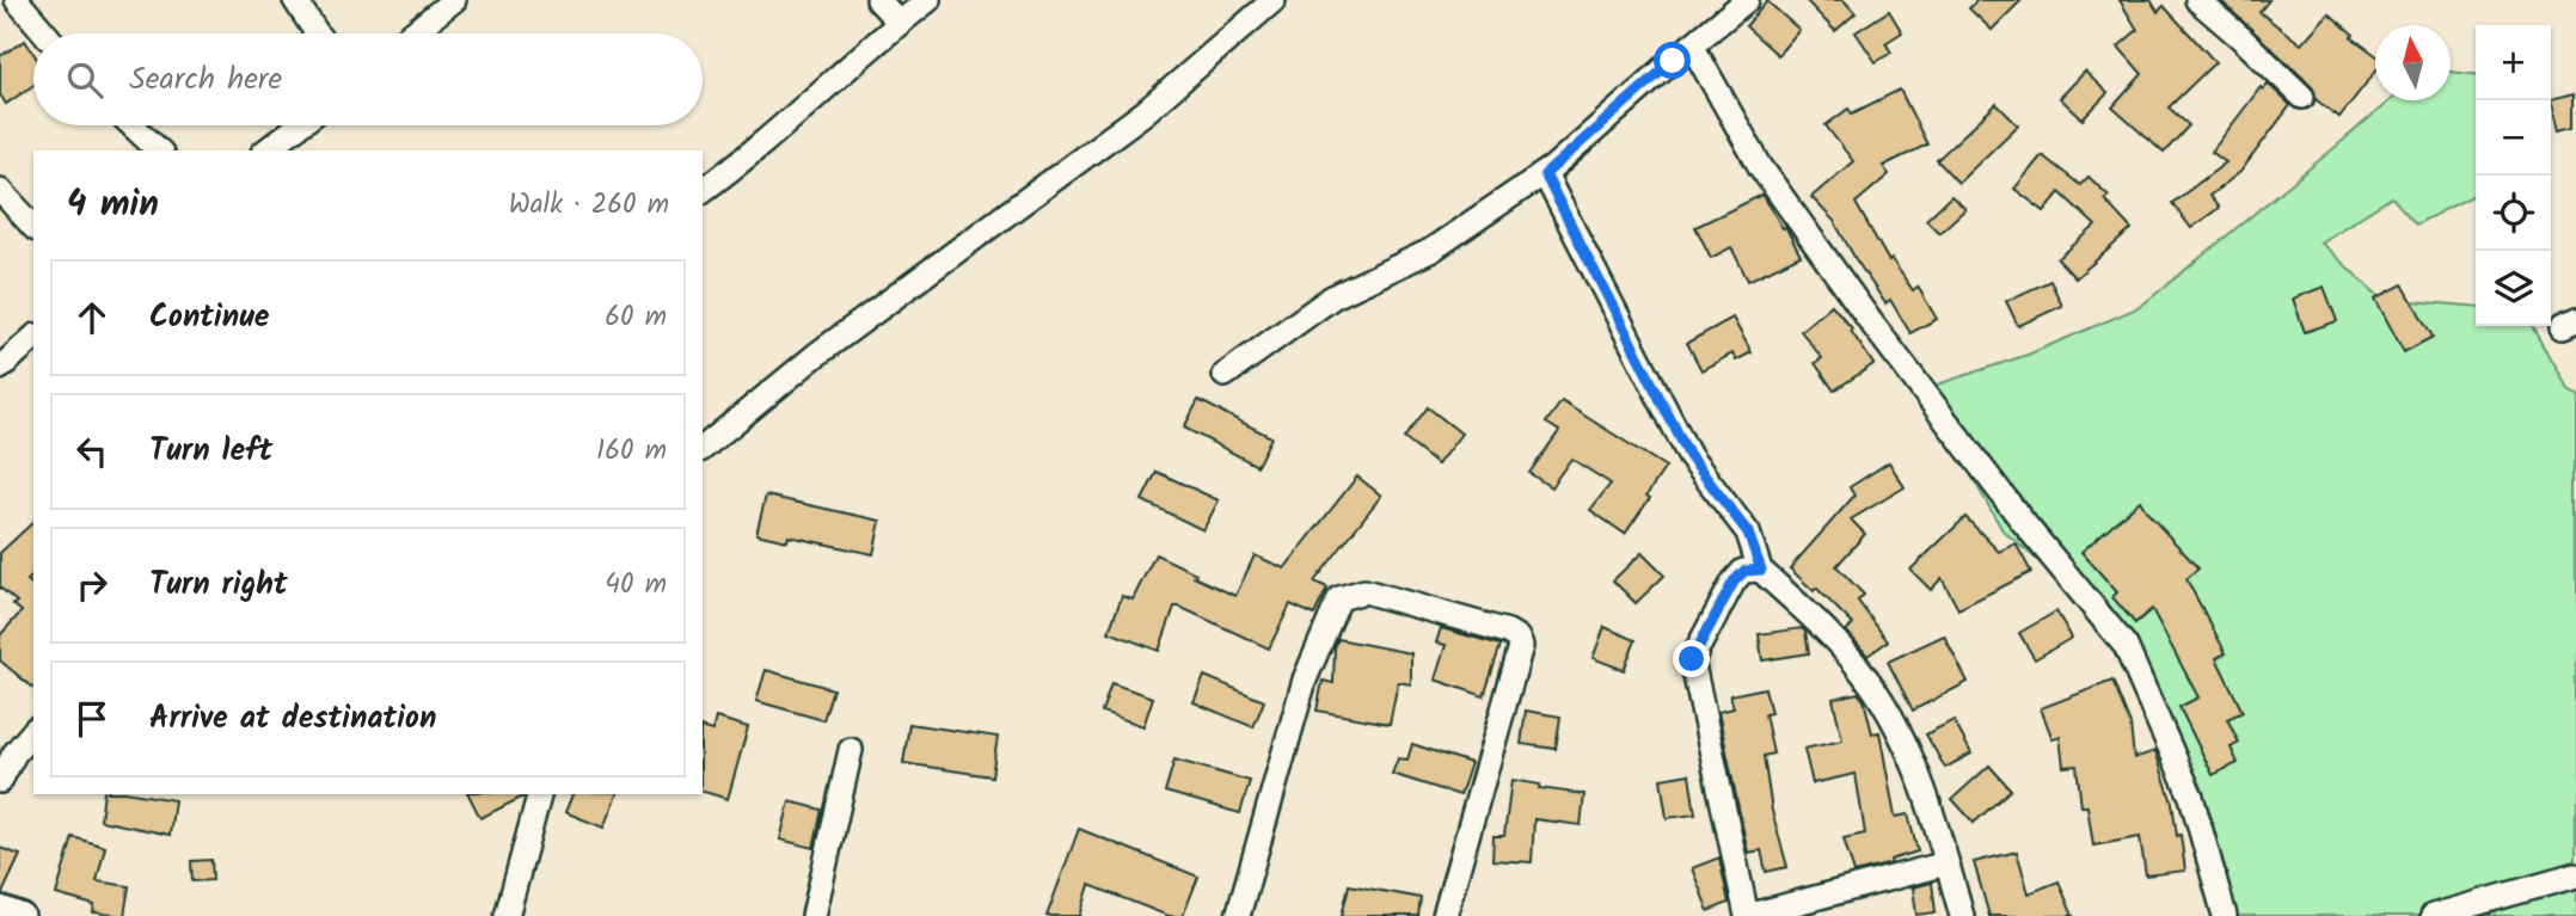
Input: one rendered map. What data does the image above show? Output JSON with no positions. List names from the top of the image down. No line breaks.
{"north":"top","page":{"map_buttons":["+","−"],"search":"Search here","heading":["4 min","Walk · 260 m"],"list":[["Continue","60 m"],["Turn left","160 m"],["Turn right","40 m"],"Arrive at destination"]}}
